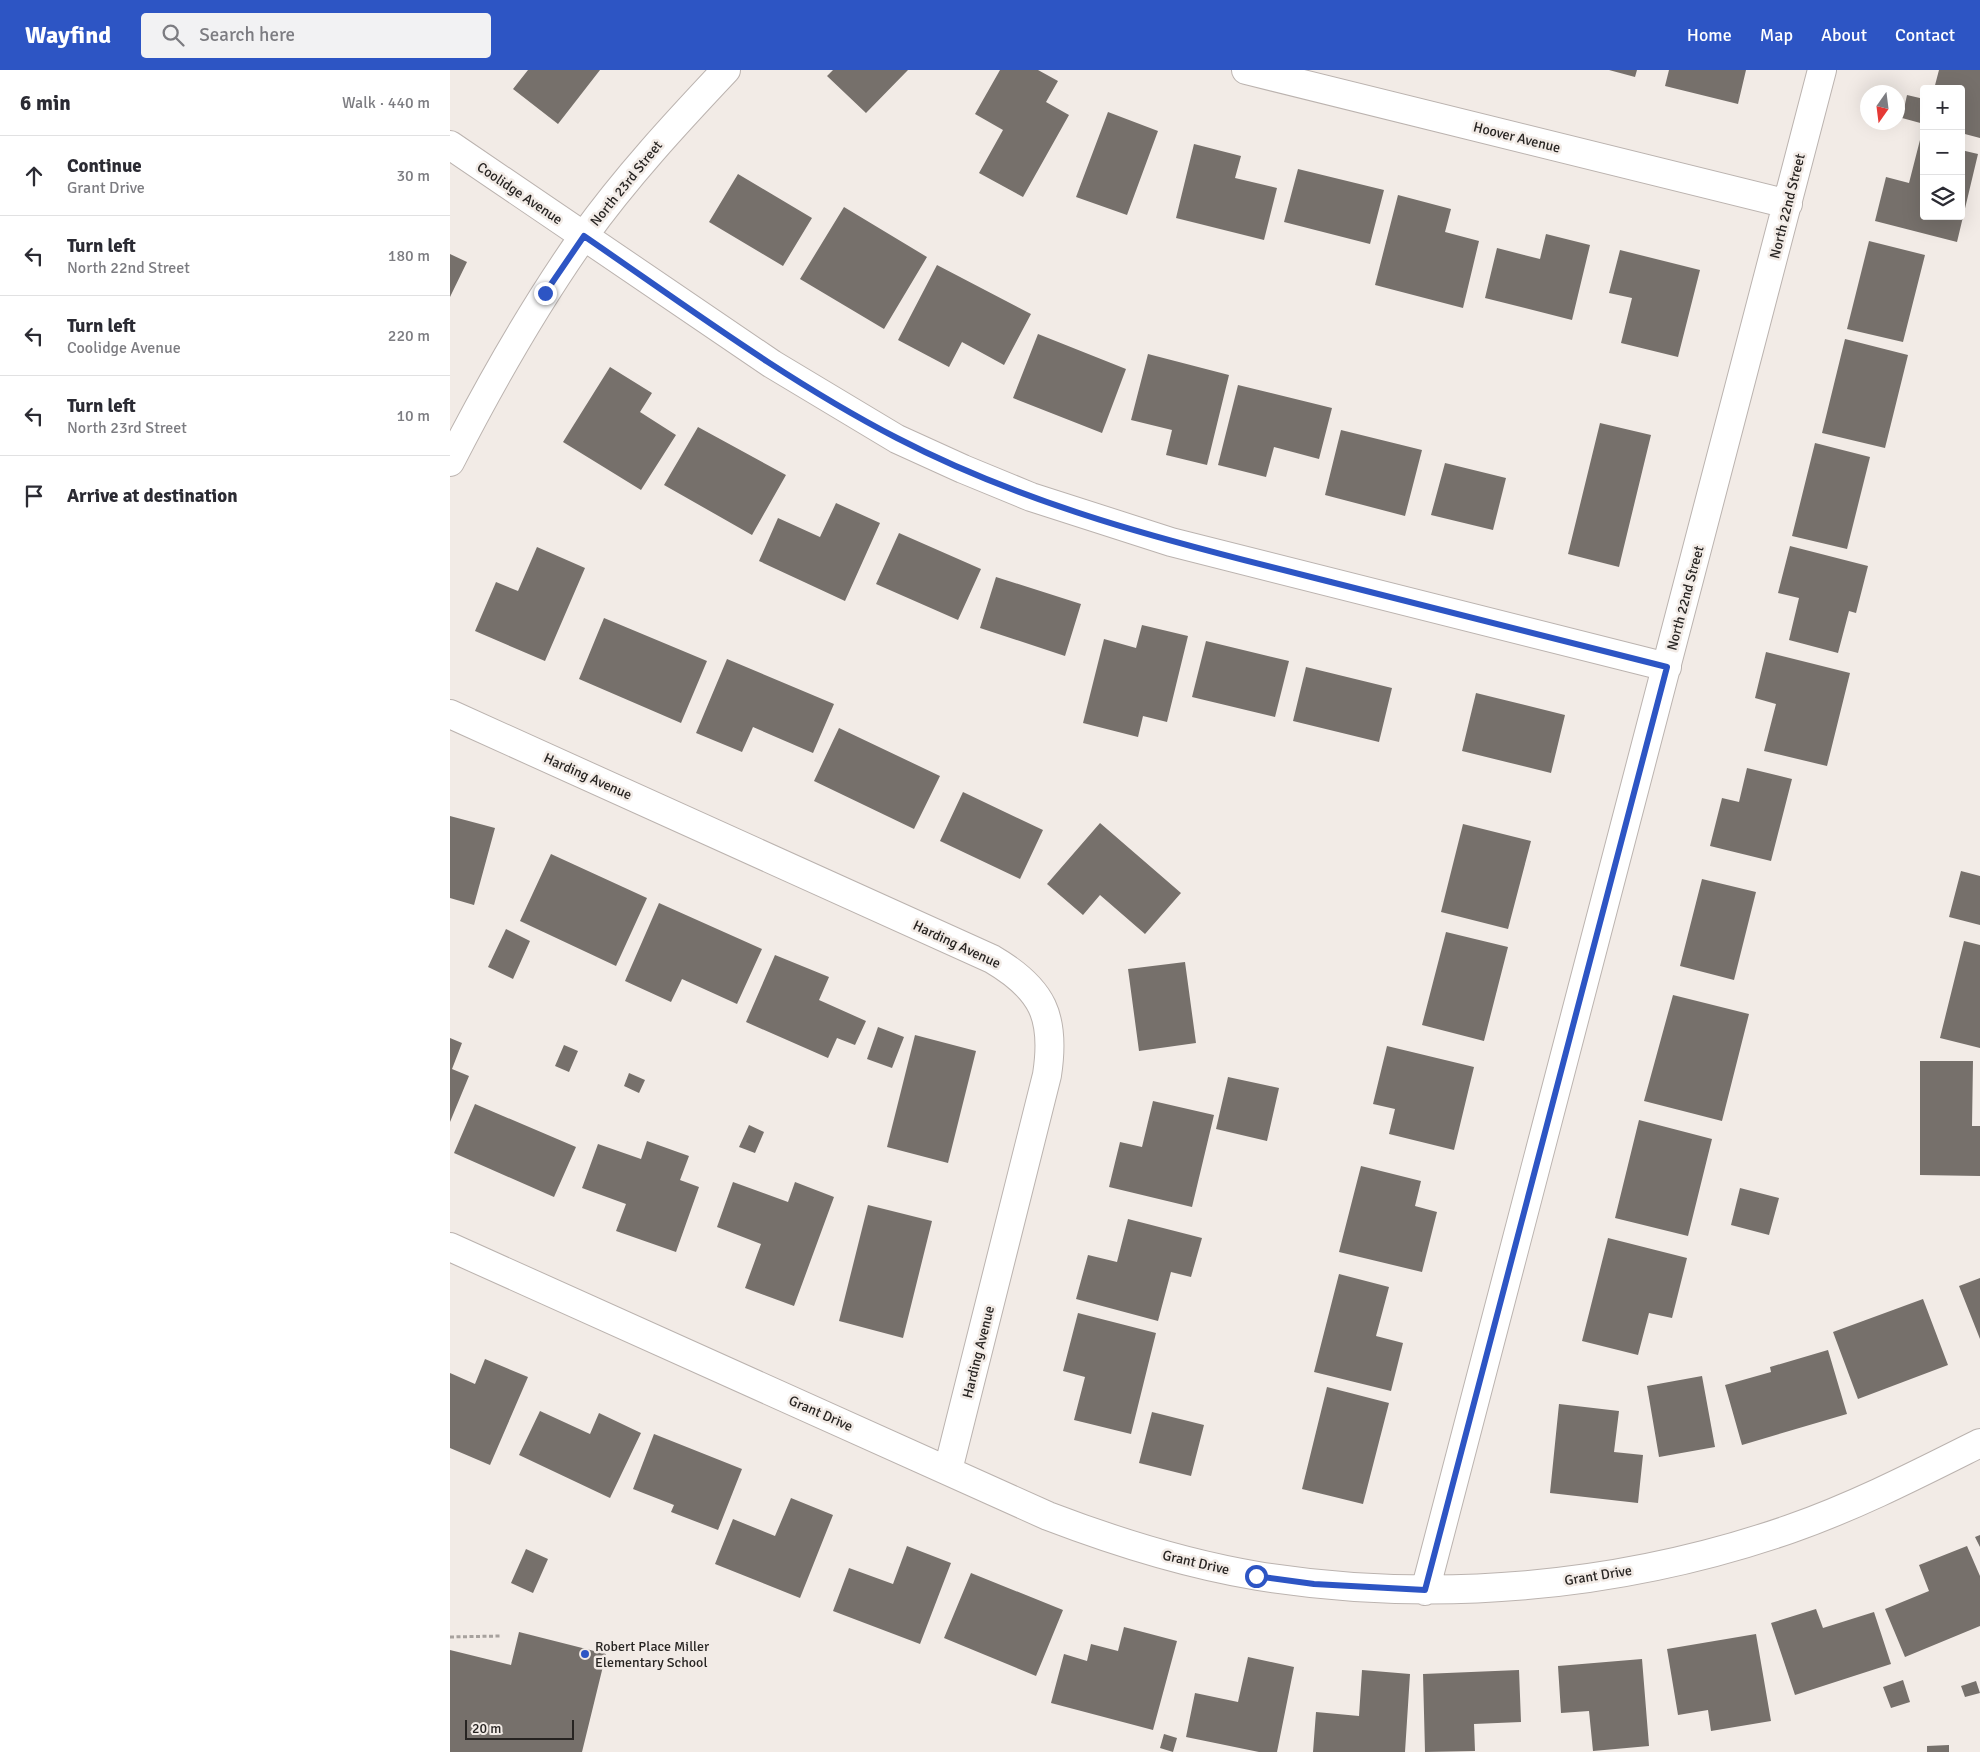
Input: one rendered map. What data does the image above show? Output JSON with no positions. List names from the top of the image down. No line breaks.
{"streets":{"street":["Hoover Avenue","North 23rd Street","Coolidge Avenue","North 22nd Street","Harding Avenue","Grant Drive"]},"crossings":[["Hoover Avenue","North 22nd Street"],["North 23rd Street","Coolidge Avenue"],["Coolidge Avenue","North 22nd Street"],["North 22nd Street","Grant Drive"],["Harding Avenue","Grant Drive"]],"places":["Robert Place Miller Elementary School"],"scale_bar":"20 m","north":"bottom","page":{"header":"Wayfind","search":"Search here","nav":["Home","Map","About","Contact"],"heading":["6 min","Walk · 440 m"],"map_buttons":["+","−"],"list":[["Continue","Grant Drive","30 m"],["Turn left","North 22nd Street","180 m"],["Turn left","Coolidge Avenue","220 m"],["Turn left","North 23rd Street","10 m"],"Arrive at destination"],"scale":"20 m"}}
